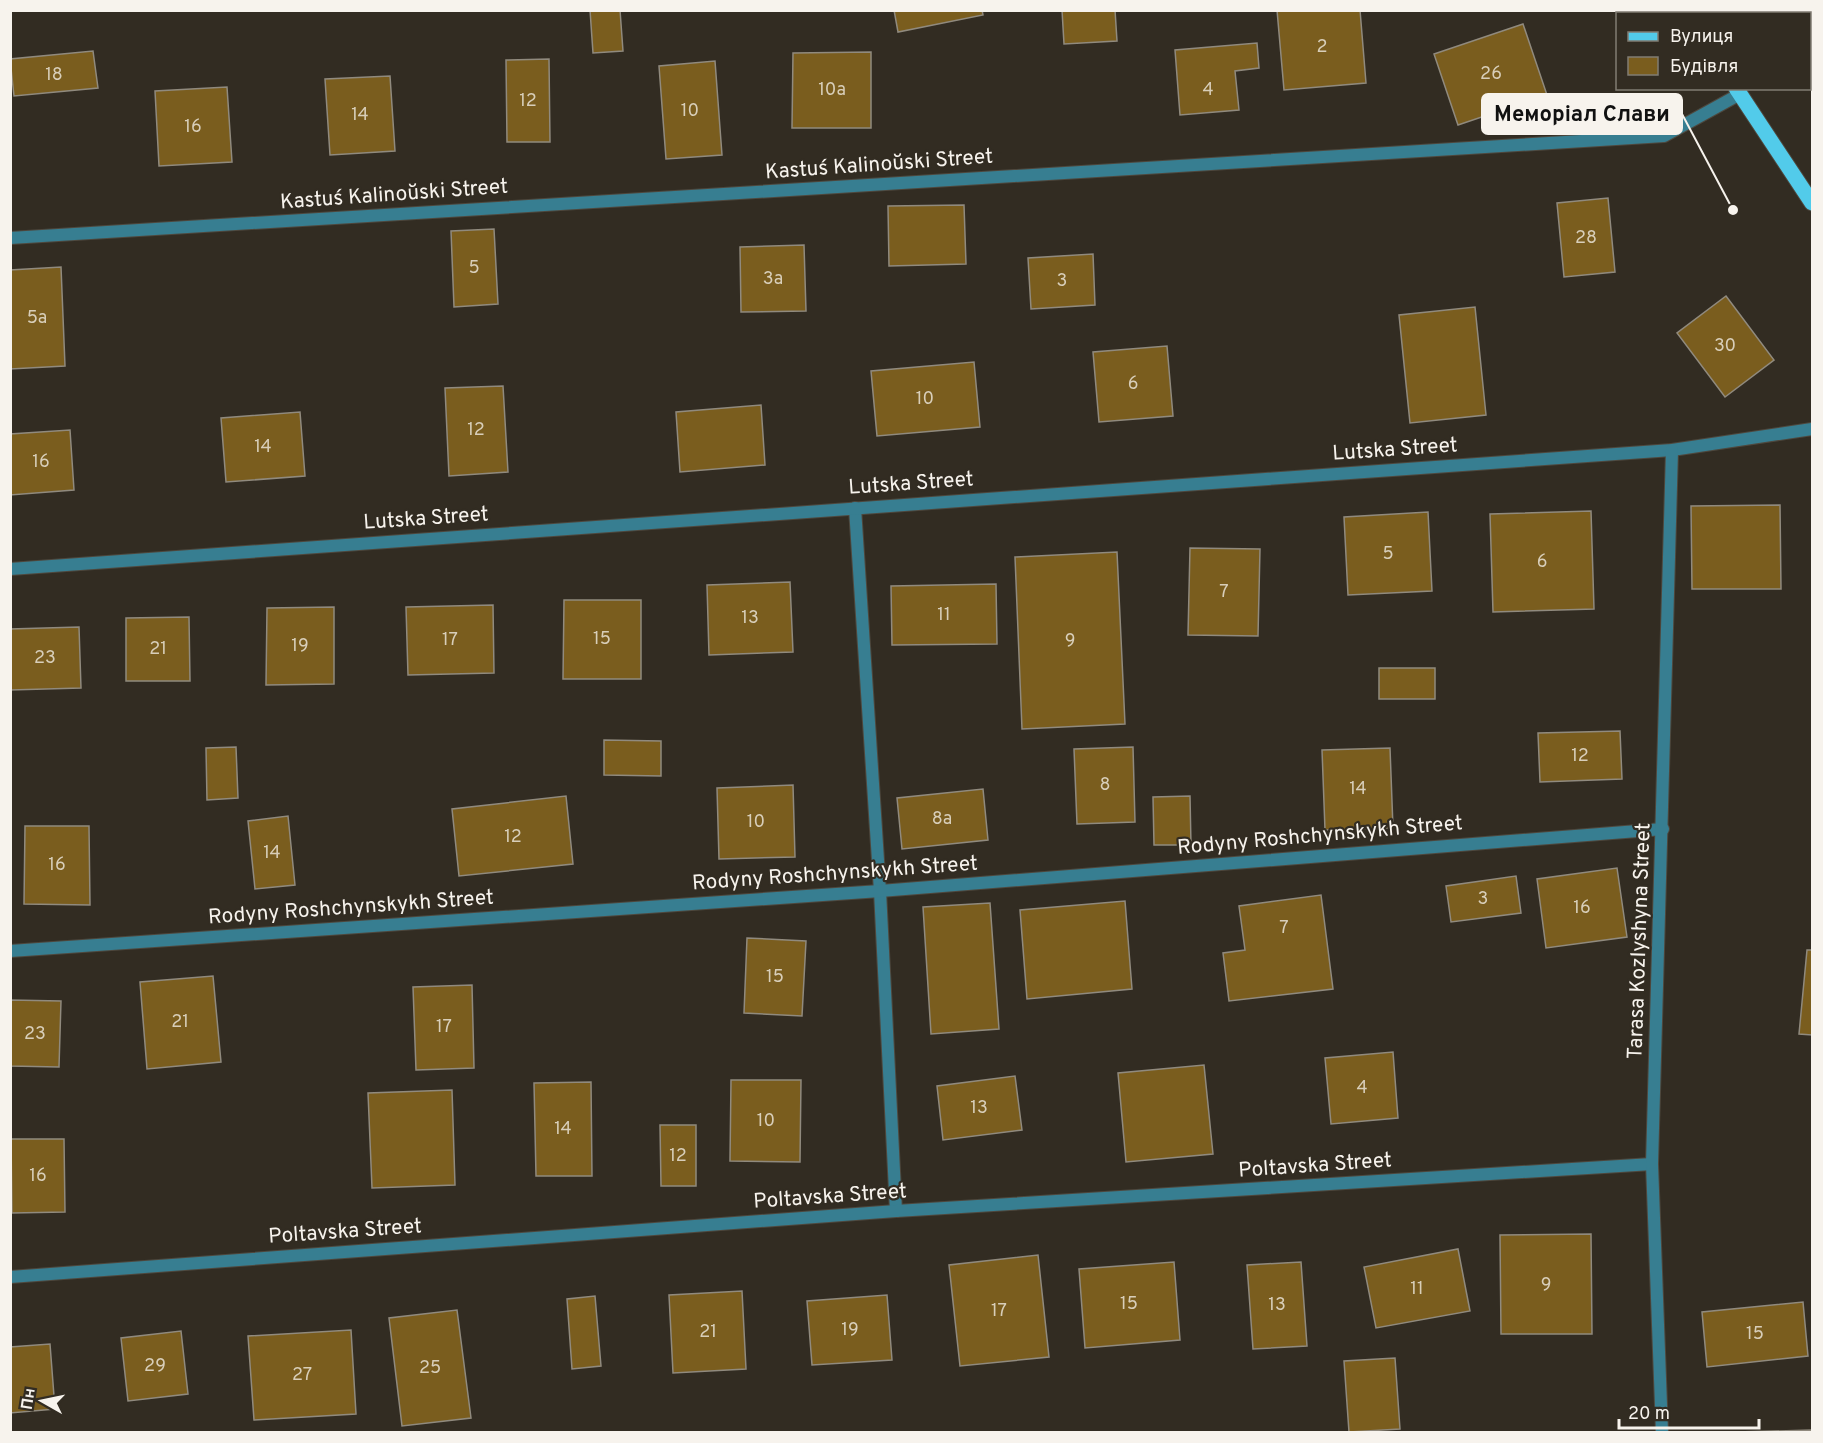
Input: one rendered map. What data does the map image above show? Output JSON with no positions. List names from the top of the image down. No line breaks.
{"streets":{"street":["Kastuś Kalinoŭski Street","Lutska Street","Rodyny Roshchynskykh Street","Tarasa Kozlyshyna Street","Poltavska Street"]},"crossings":[["Lutska Street","Tarasa Kozlyshyna Street"],["Rodyny Roshchynskykh Street","Tarasa Kozlyshyna Street"],["Tarasa Kozlyshyna Street","Poltavska Street"]],"places":["Меморіал Слави"],"house_numbers":["2","26","18","10а","4","12","10","14","16","28","5","3а","3","5а","30","6","10","12","14","16","5","6","7","11","13","15","17","9","19","21","23","12","8","14","8а","10","12","14","16","3","16","7","15","21","17","23","4","13","10","14","12","16","9","11","15","13","17","19","21","15","29","25","27"],"legend":["Вулиця","Будівля"],"scale_bar":"20 m","north":"left"}
